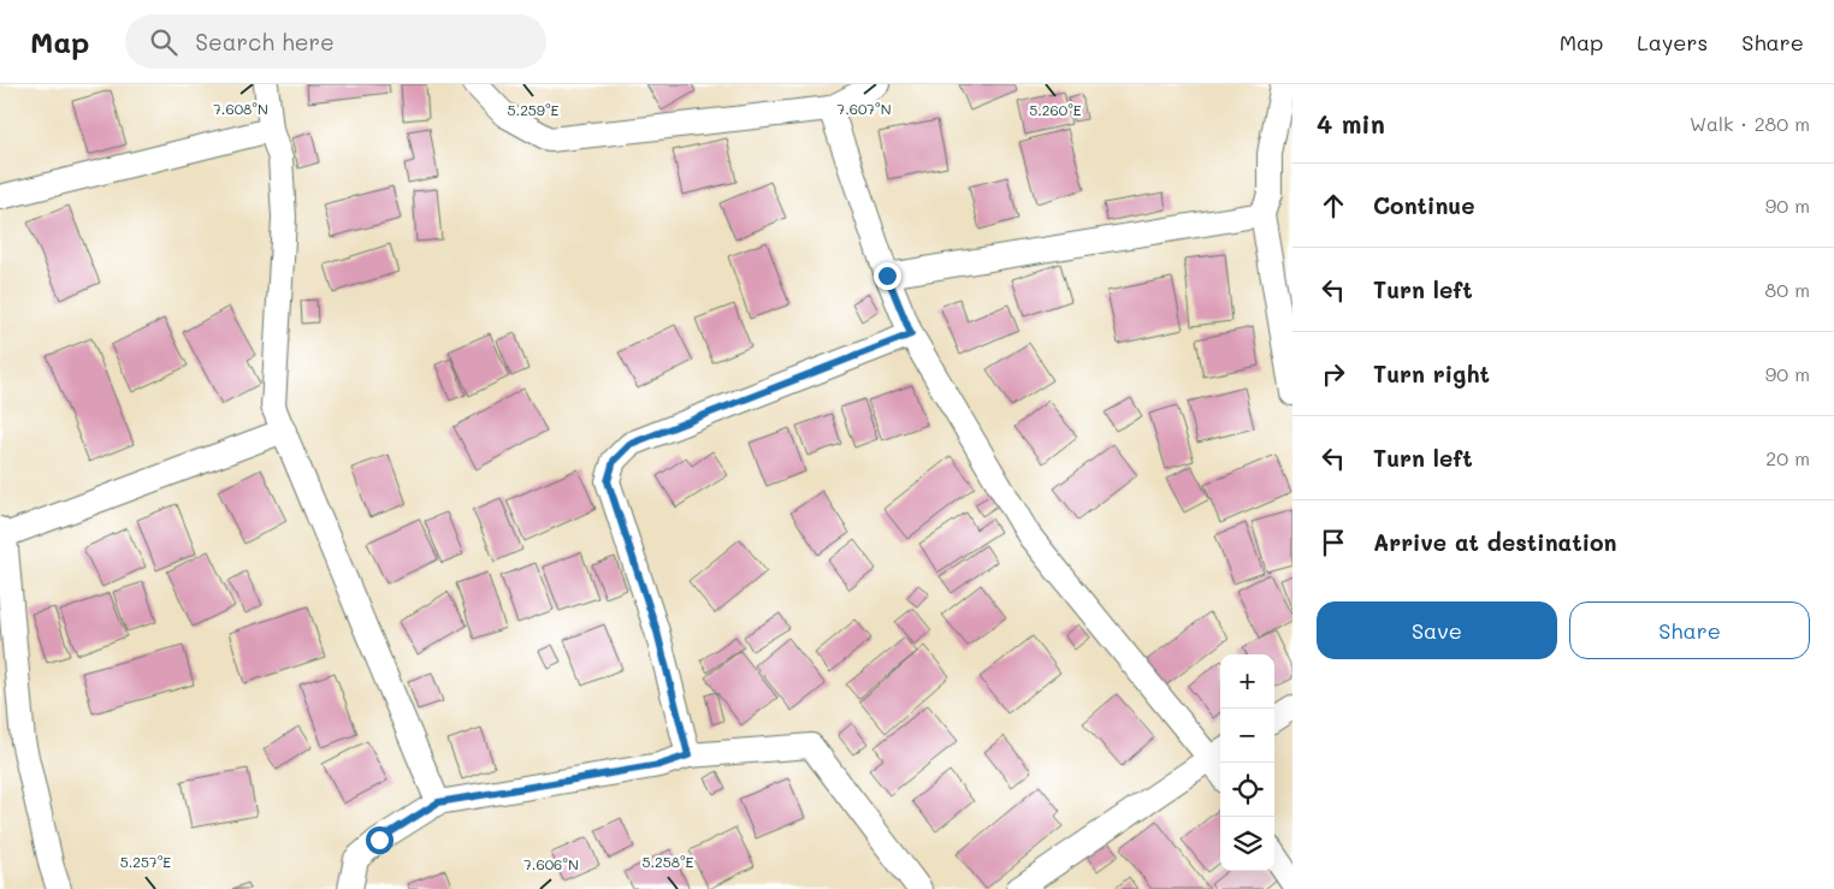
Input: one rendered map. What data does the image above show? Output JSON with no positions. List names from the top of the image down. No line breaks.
{"page":{"header":"Map","search":"Search here","nav":["Map","Layers","Share"],"heading":["4 min","Walk · 280 m"],"list":[["Continue","90 m"],["Turn left","80 m"],["Turn right","90 m"],["Turn left","20 m"],"Arrive at destination"],"buttons":["Save","Share"],"map_buttons":["+","−"]},"coordinates":["7.608°N","7.607°N","5.259°E","5.260°E","5.257°E","5.258°E","7.606°N"]}
